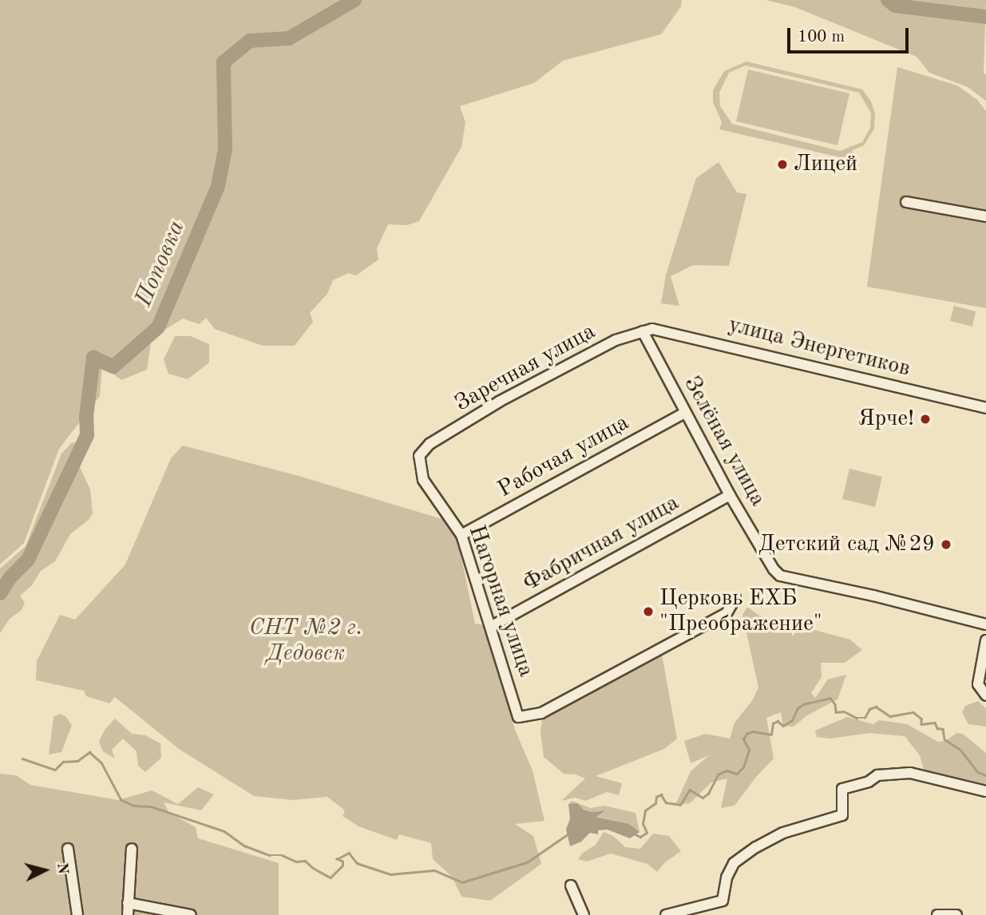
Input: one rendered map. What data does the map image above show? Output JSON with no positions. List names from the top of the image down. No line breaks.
{"streets":{"street":["улица Энергетиков","Заречная улица","Зелёная улица","Рабочая улица","Фабричная улица","Нагорная улица"]},"crossings":[["улица Энергетиков","Заречная улица"],["улица Энергетиков","Зелёная улица"],["Заречная улица","Зелёная улица"],["Заречная улица","Нагорная улица"],["Зелёная улица","Рабочая улица"],["Зелёная улица","Фабричная улица"],["Рабочая улица","Нагорная улица"],["Фабричная улица","Нагорная улица"]],"water":["Поповка"],"parks":["СНТ №2 г. Дедовск"],"places":["Лицей","Ярче!","Детский сад №29","Церковь ЕХБ \"Преображение\""],"scale_bar":"100 m","north":"right"}
